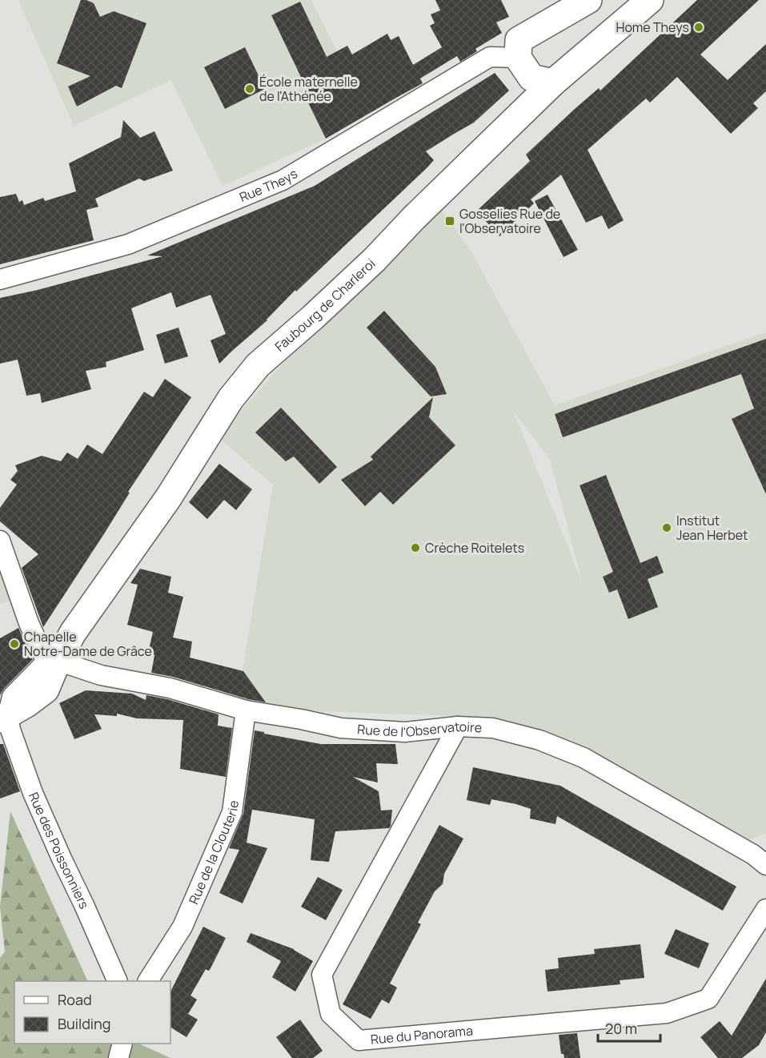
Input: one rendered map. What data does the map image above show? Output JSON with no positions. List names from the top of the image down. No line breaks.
{"streets":{"main road":["Faubourg de Charleroi"],"street":["Rue Theys","Rue de l'Observatoire","Rue des Poissonniers","Rue de la Clouterie","Rue du Panorama"]},"crossings":[["Rue Theys","Faubourg de Charleroi"],["Faubourg de Charleroi","Rue de l'Observatoire"],["Faubourg de Charleroi","Rue des Poissonniers"],["Rue de l'Observatoire","Rue de la Clouterie"],["Rue de l'Observatoire","Rue du Panorama"]],"places":{"other":["Home Theys","École maternelle de l'Athénée","Institut Jean Herbet","Crèche Roitelets","Chapelle Notre-Dame de Grâce"],"transit":["Gosselies Rue de l'Observatoire"]},"legend":["Road","Building"],"scale_bar":"20 m"}
